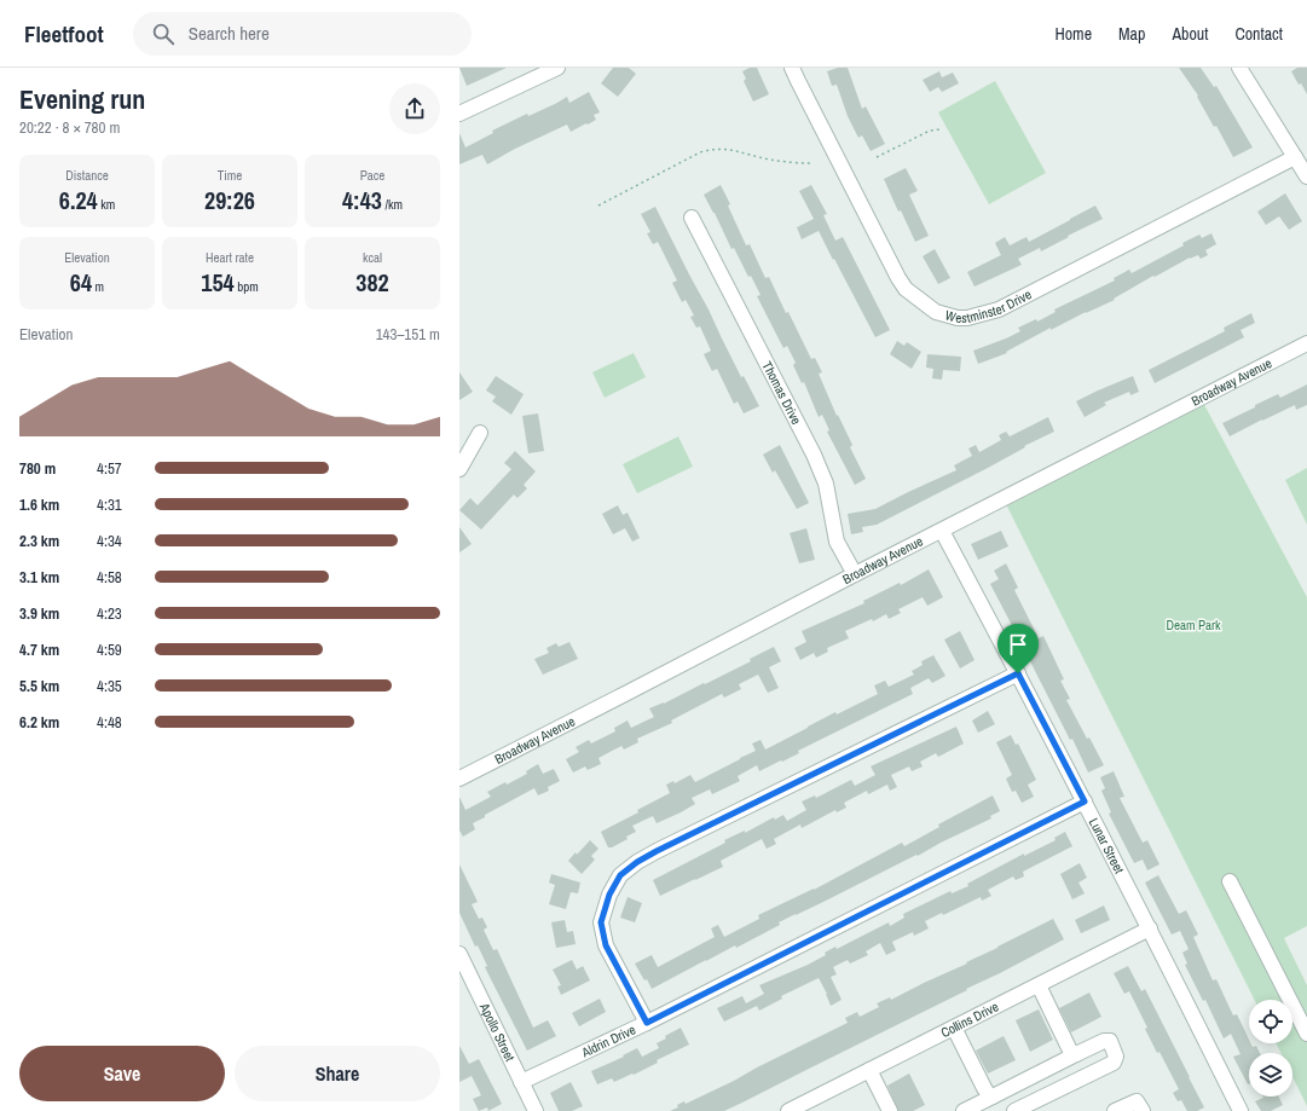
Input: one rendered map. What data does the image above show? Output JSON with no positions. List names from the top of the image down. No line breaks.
{"streets":{"street":["Westminster Drive","Broadway Avenue","Thomas Drive","Lunar Street","Collins Drive","Apollo Street","Aldrin Drive"]},"crossings":[["Broadway Avenue","Thomas Drive"],["Broadway Avenue","Lunar Street"],["Lunar Street","Collins Drive"],["Lunar Street","Aldrin Drive"],["Apollo Street","Aldrin Drive"]],"parks":["Deam Park"],"page":{"header":"Fleetfoot","search":"Search here","nav":["Home","Map","About","Contact"],"heading":["Evening run","20:22 · 8 × 780 m"],"stats":[["Distance","6.24 km"],["Time","29:26"],["Pace","4:43 /km"],["Elevation","64 m"],["Heart rate","154 bpm"],["kcal","382"]],"chart":["Elevation","143–151 m"],"list":[{"name":"780 m","note":"4:57"},{"name":"1.6 km","note":"4:31"},{"name":"2.3 km","note":"4:34"},{"name":"3.1 km","note":"4:58"},{"name":"3.9 km","note":"4:23"},{"name":"4.7 km","note":"4:59"},{"name":"5.5 km","note":"4:35"},{"name":"6.2 km","note":"4:48"}],"buttons":["Save","Share"]}}
